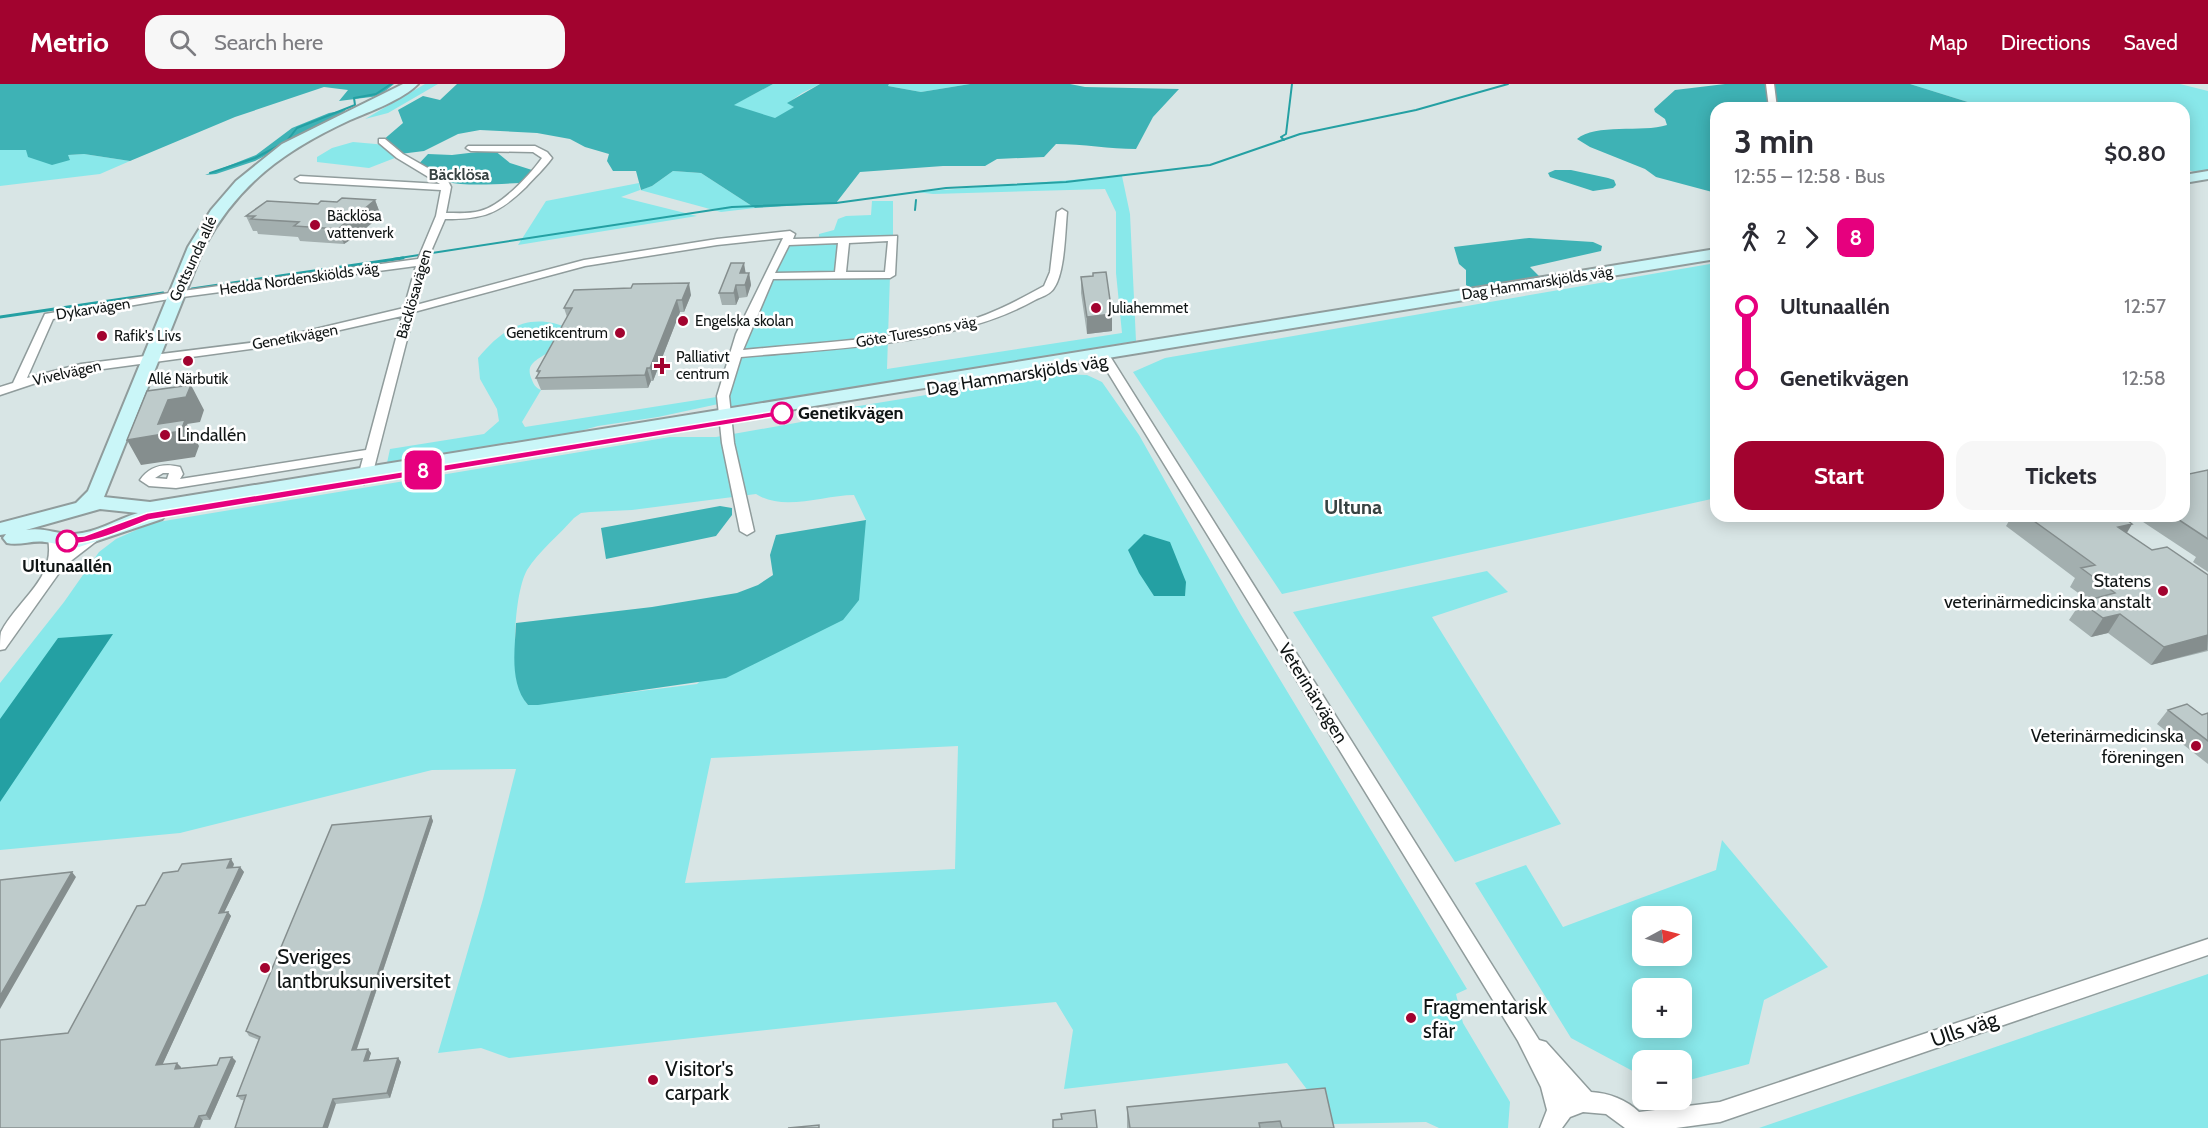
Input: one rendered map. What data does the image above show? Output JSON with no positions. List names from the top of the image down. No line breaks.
{"streets":{"main road":["Gottsunda allé","Dag Hammarskjölds väg"],"street":["Hedda Nordenskiölds väg","Bäcklösavägen","Dykarvägen","Göte Turessons väg","Genetikvägen","Vivelvägen","Veterinärvägen","Ulls väg"]},"crossings":[["Gottsunda allé","Hedda Nordenskiölds väg"],["Gottsunda allé","Dag Hammarskjölds väg"],["Gottsunda allé","Dykarvägen"],["Gottsunda allé","Genetikvägen"],["Gottsunda allé","Vivelvägen"],["Hedda Nordenskiölds väg","Bäcklösavägen"],["Hedda Nordenskiölds väg","Dykarvägen"],["Dag Hammarskjölds väg","Bäcklösavägen"],["Dag Hammarskjölds väg","Veterinärvägen"],["Bäcklösavägen","Genetikvägen"],["Dykarvägen","Vivelvägen"],["Genetikvägen","Vivelvägen"],["Veterinärvägen","Ulls väg"]],"districts":["Bäcklösa","Ultuna"],"places":{"other":["Bäcklösa vattenverk","Juliahemmet","Engelska skolan","Genetikcentrum","Rafik's Livs","Allé Närbutik","Genetikvägen","Lindallén","Ultunaallén","Statens veterinärmedicinska anstalt","Veterinärmedicinska föreningen","Sveriges lantbruksuniversitet","Fragmentarisk sfär","Visitor's carpark"],"health":["Palliativt centrum"]},"lines":["bus line 8"],"north":"right","page":{"header":"Metrio","search":"Search here","nav":["Map","Directions","Saved"],"on_map":"8","heading":["3 min","12:55 – 12:58 · Bus","$0.80"],"legs":["2","8"],"list":[{"name":"Ultunaallén","value":"12:57"},{"name":"Genetikvägen","value":"12:58"}],"buttons":["Start","Tickets"],"map_buttons":["+","−"]}}
